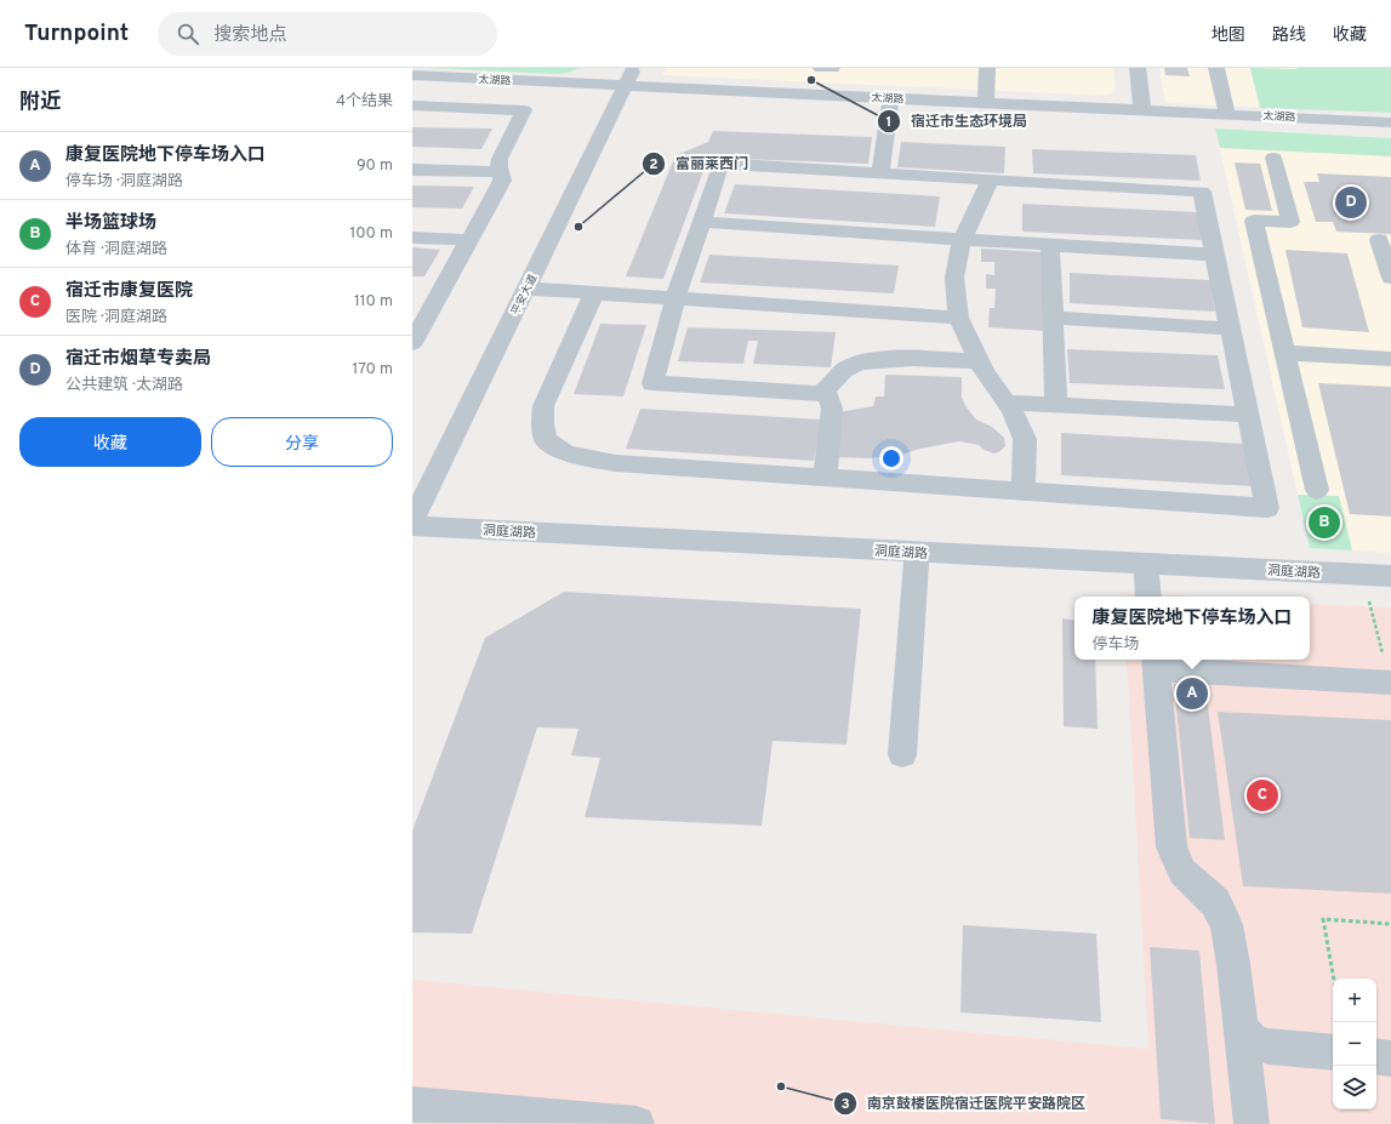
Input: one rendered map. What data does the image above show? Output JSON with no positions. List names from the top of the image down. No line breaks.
{"streets":{"street":["太湖路","平安大道","洞庭湖路"]},"crossings":[["太湖路","平安大道"]],"places":["宿迁市生态环境局","富丽莱西门","南京鼓楼医院宿迁医院平安路院区"],"page":{"header":"Turnpoint","search":"搜索地点","nav":["地图","路线","收藏"],"heading":["附近","4个结果"],"list":[{"mark":"A","name":"康复医院地下停车场入口","note":"停车场 · 洞庭湖路","value":"90 m"},{"mark":"B","name":"半场篮球场","note":"体育 · 洞庭湖路","value":"100 m"},{"mark":"C","name":"宿迁市康复医院","note":"医院 · 洞庭湖路","value":"110 m"},{"mark":"D","name":"宿迁市烟草专卖局","note":"公共建筑 · 太湖路","value":"170 m"}],"pins":["D","B","A","C"],"buttons":["收藏","分享"],"popup":["康复医院地下停车场入口","停车场"],"map_buttons":["+","−"]}}
